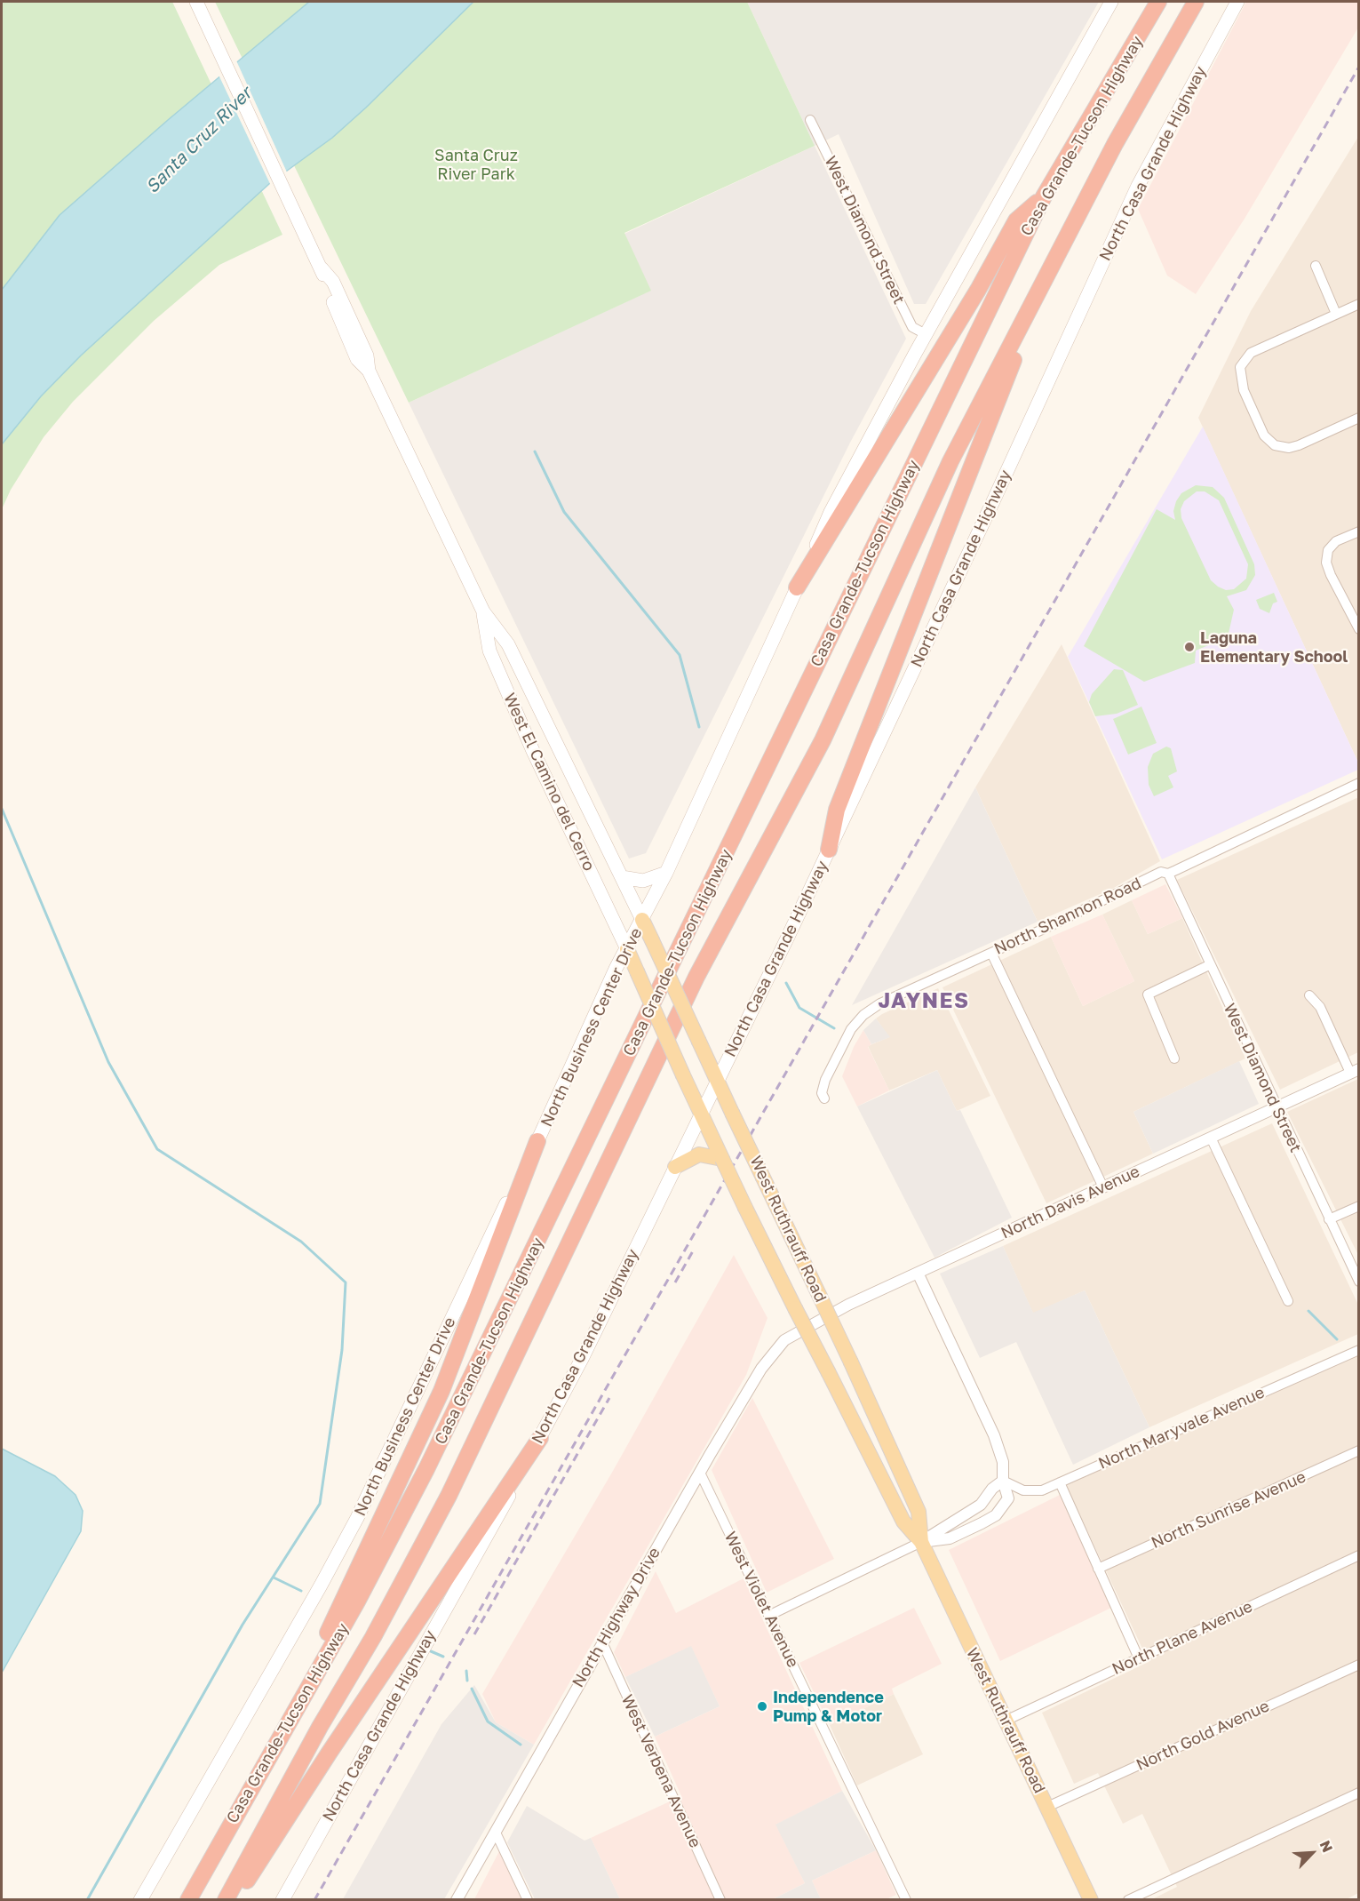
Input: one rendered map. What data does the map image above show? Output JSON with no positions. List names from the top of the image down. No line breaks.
{"streets":{"highway":["Casa Grande-Tucson Highway"],"main road":["North Casa Grande Highway","West El Camino del Cerro","North Business Center Drive","West Ruthrauff Road"],"street":["West Diamond Street","North Shannon Road","North Davis Avenue","North Maryvale Avenue","North Sunrise Avenue","West Violet Avenue","North Highway Drive","North Plane Avenue","North Gold Avenue","West Verbena Avenue"]},"crossings":[["North Casa Grande Highway","West Ruthrauff Road"],["West Diamond Street","North Shannon Road"],["West Diamond Street","North Davis Avenue"],["West El Camino del Cerro","North Business Center Drive"],["West El Camino del Cerro","West Ruthrauff Road"],["North Business Center Drive","West Ruthrauff Road"],["North Davis Avenue","North Highway Drive"],["West Ruthrauff Road","North Plane Avenue"],["West Ruthrauff Road","North Gold Avenue"],["West Violet Avenue","North Highway Drive"],["North Highway Drive","West Verbena Avenue"]],"districts":["JAYNES"],"water":["Santa Cruz River"],"parks":["Santa Cruz River Park"],"places":["Laguna Elementary School","Independence Pump & Motor"],"north":"top right"}
